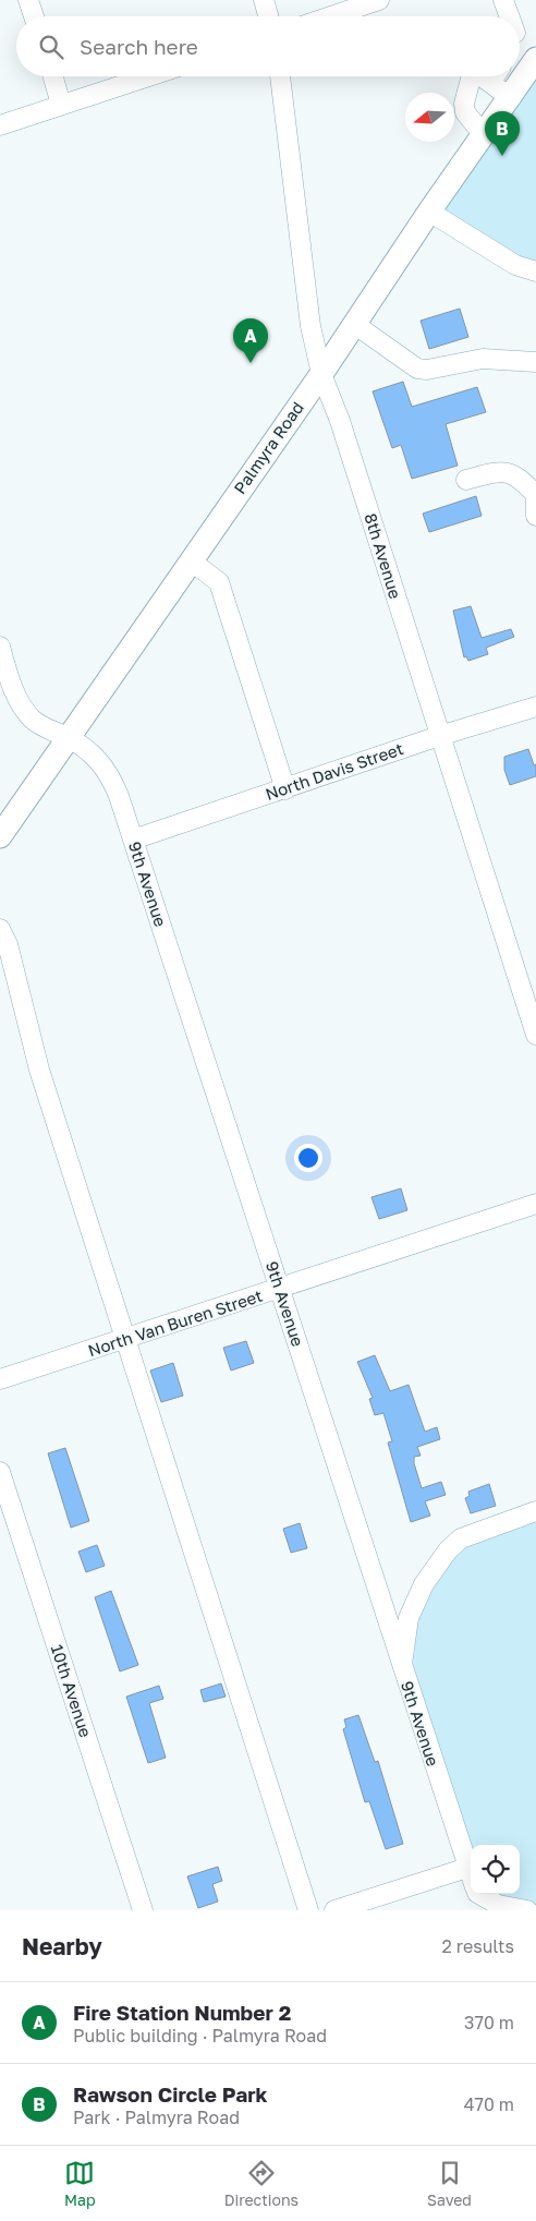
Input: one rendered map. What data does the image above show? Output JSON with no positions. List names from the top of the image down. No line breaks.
{"streets":{"main road":["Palmyra Road"],"street":["8th Avenue","North Davis Street","9th Avenue","North Van Buren Street","10th Avenue"]},"crossings":[["Palmyra Road","8th Avenue"],["Palmyra Road","9th Avenue"],["8th Avenue","North Davis Street"],["North Davis Street","9th Avenue"],["9th Avenue","North Van Buren Street"]],"north":"left","page":{"search":"Search here","pins":["B","A"],"heading":["Nearby","2 results"],"list":[{"mark":"A","name":"Fire Station Number 2","note":"Public building · Palmyra Road","value":"370 m"},{"mark":"B","name":"Rawson Circle Park","note":"Park · Palmyra Road","value":"470 m"}],"nav":["Map","Directions","Saved"]}}
